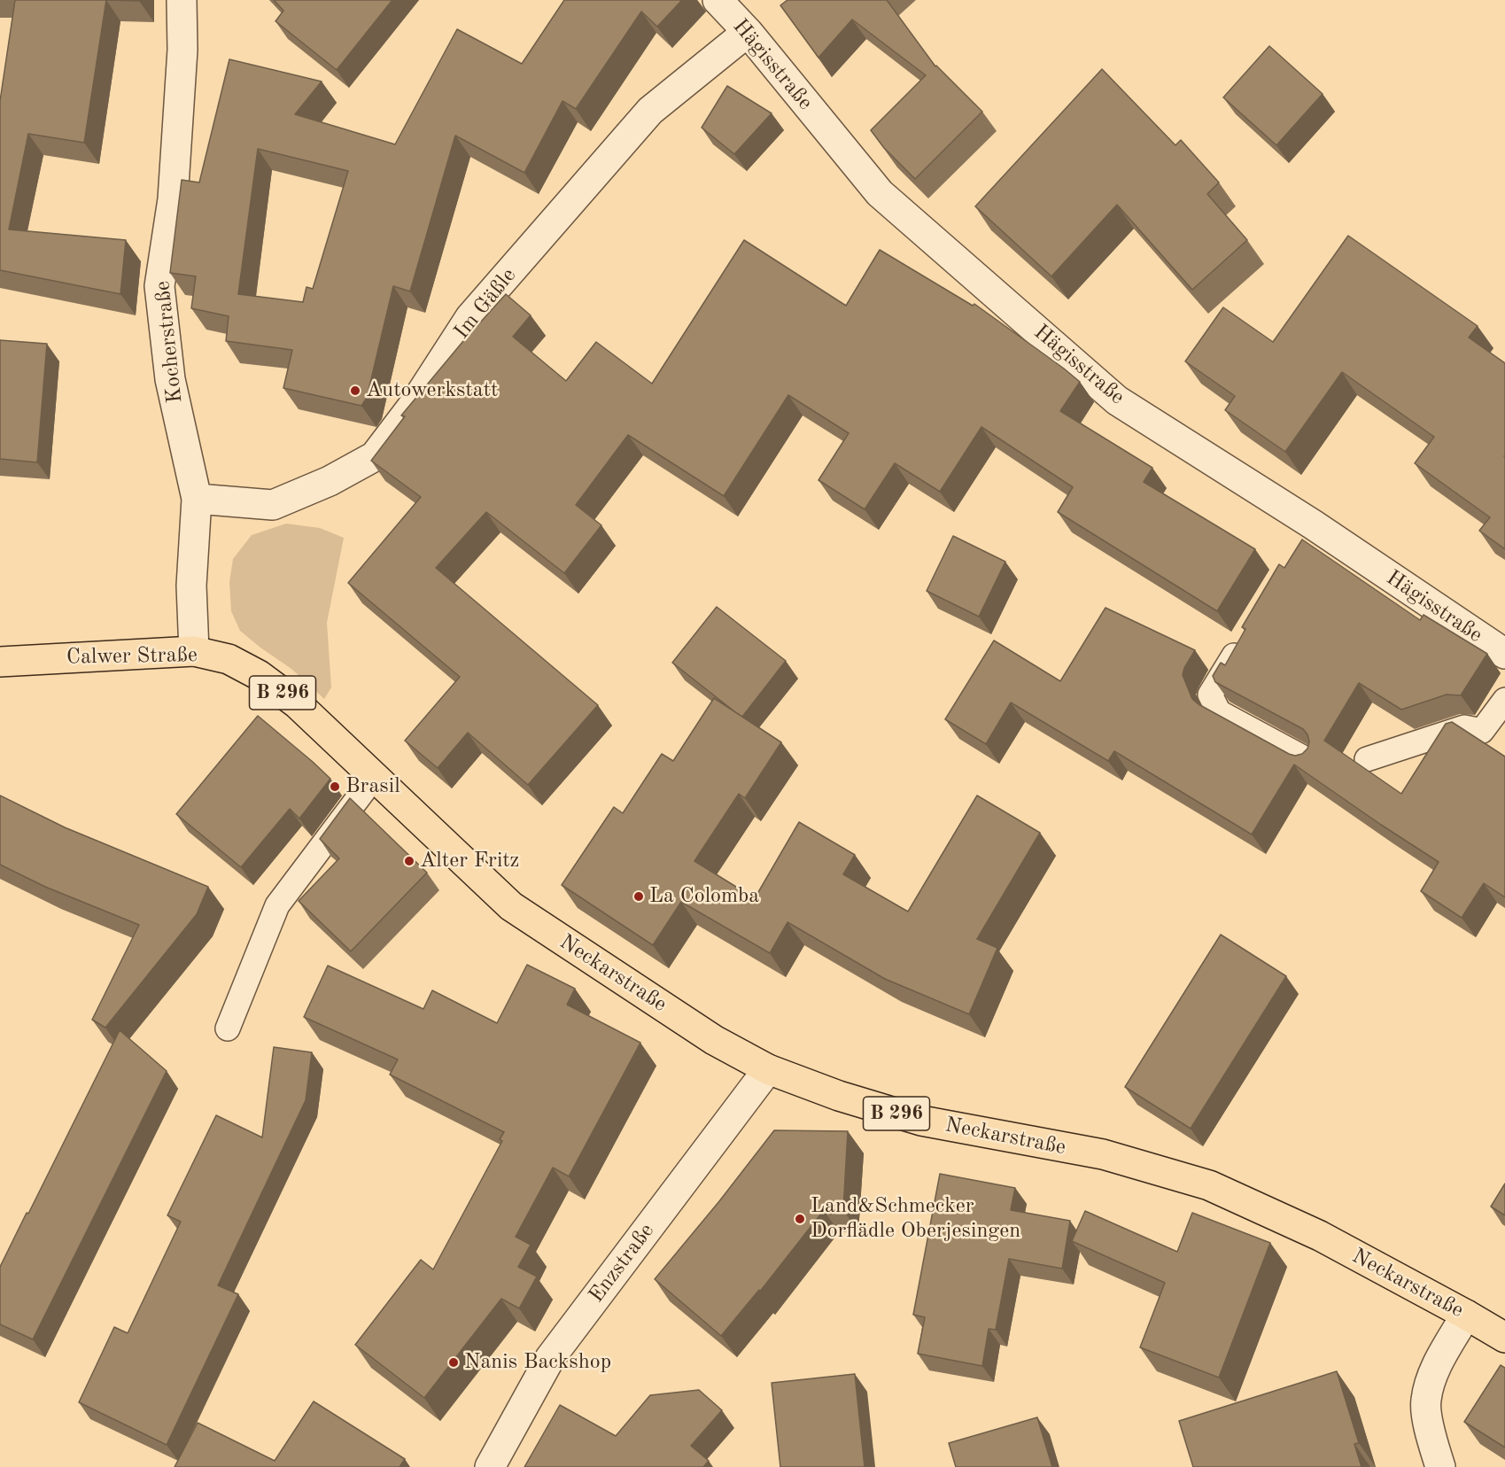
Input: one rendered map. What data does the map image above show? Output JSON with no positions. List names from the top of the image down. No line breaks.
{"streets":{"main road":["Calwer Straße","B 296","Neckarstraße"],"street":["Hägisstraße","Im Gäßle","Kocherstraße","Enzstraße"]},"crossings":[["Hägisstraße","Im Gäßle"],["Im Gäßle","Kocherstraße"],["Kocherstraße","Calwer Straße"],["Calwer Straße","Neckarstraße"],["Neckarstraße","Enzstraße"]],"places":["Autowerkstatt","Brasil","Alter Fritz","La Colomba","Land&Schmecker Dorflädle Oberjesingen","Nanis Backshop"]}
